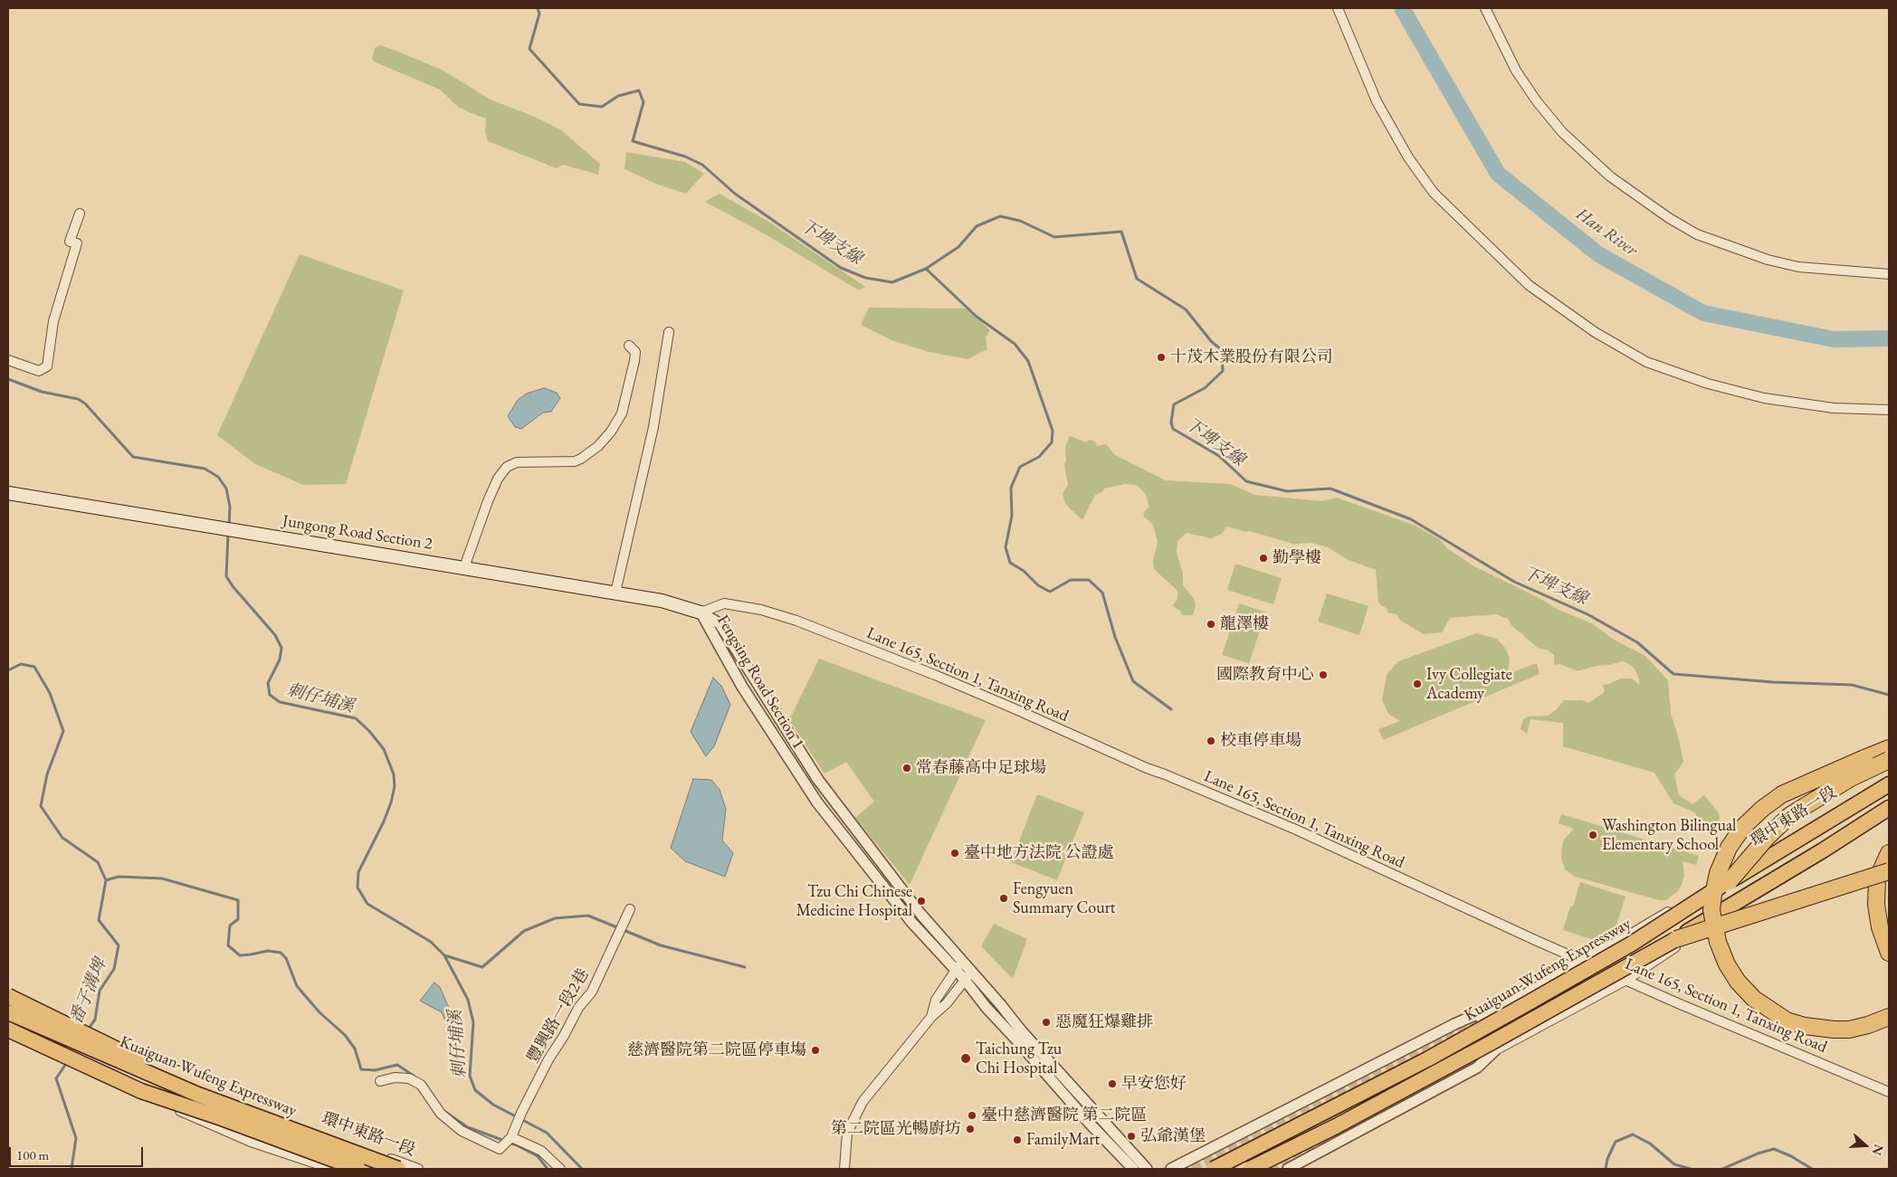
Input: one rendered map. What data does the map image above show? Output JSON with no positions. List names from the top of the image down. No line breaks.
{"streets":{"highway":["Kuaiguan-Wufeng Expressway"],"main road":["Jungong Road Section 2"],"street":["Lane 165, Section 1, Tanxing Road","Fengsing Road Section 1","環中東路一段","豐興路一段2巷"]},"crossings":[["Jungong Road Section 2","Lane 165, Section 1, Tanxing Road"],["Jungong Road Section 2","Fengsing Road Section 1"],["Lane 165, Section 1, Tanxing Road","Fengsing Road Section 1"],["Lane 165, Section 1, Tanxing Road","環中東路一段"]],"water":["Han River","下埤支線","刺仔埔溪","番子溝埤"],"places":["十茂木業股份有限公司","勤學樓","龍澤樓","國際教育中心","Ivy Collegiate Academy","校車停車場","常春藤高中足球場","Washington Bilingual Elementary School","臺中地方法院 公證處","Fengyuen Summary Court","Tzu Chi Chinese Medicine Hospital","惡魔狂爆雞排","慈濟醫院第二院區停車塲","Taichung Tzu Chi Hospital","早安您好","臺中慈濟醫院 第二院區","第二院區光暢廚坊","弘爺漢堡","FamilyMart"],"scale_bar":"100 m","north":"right"}
